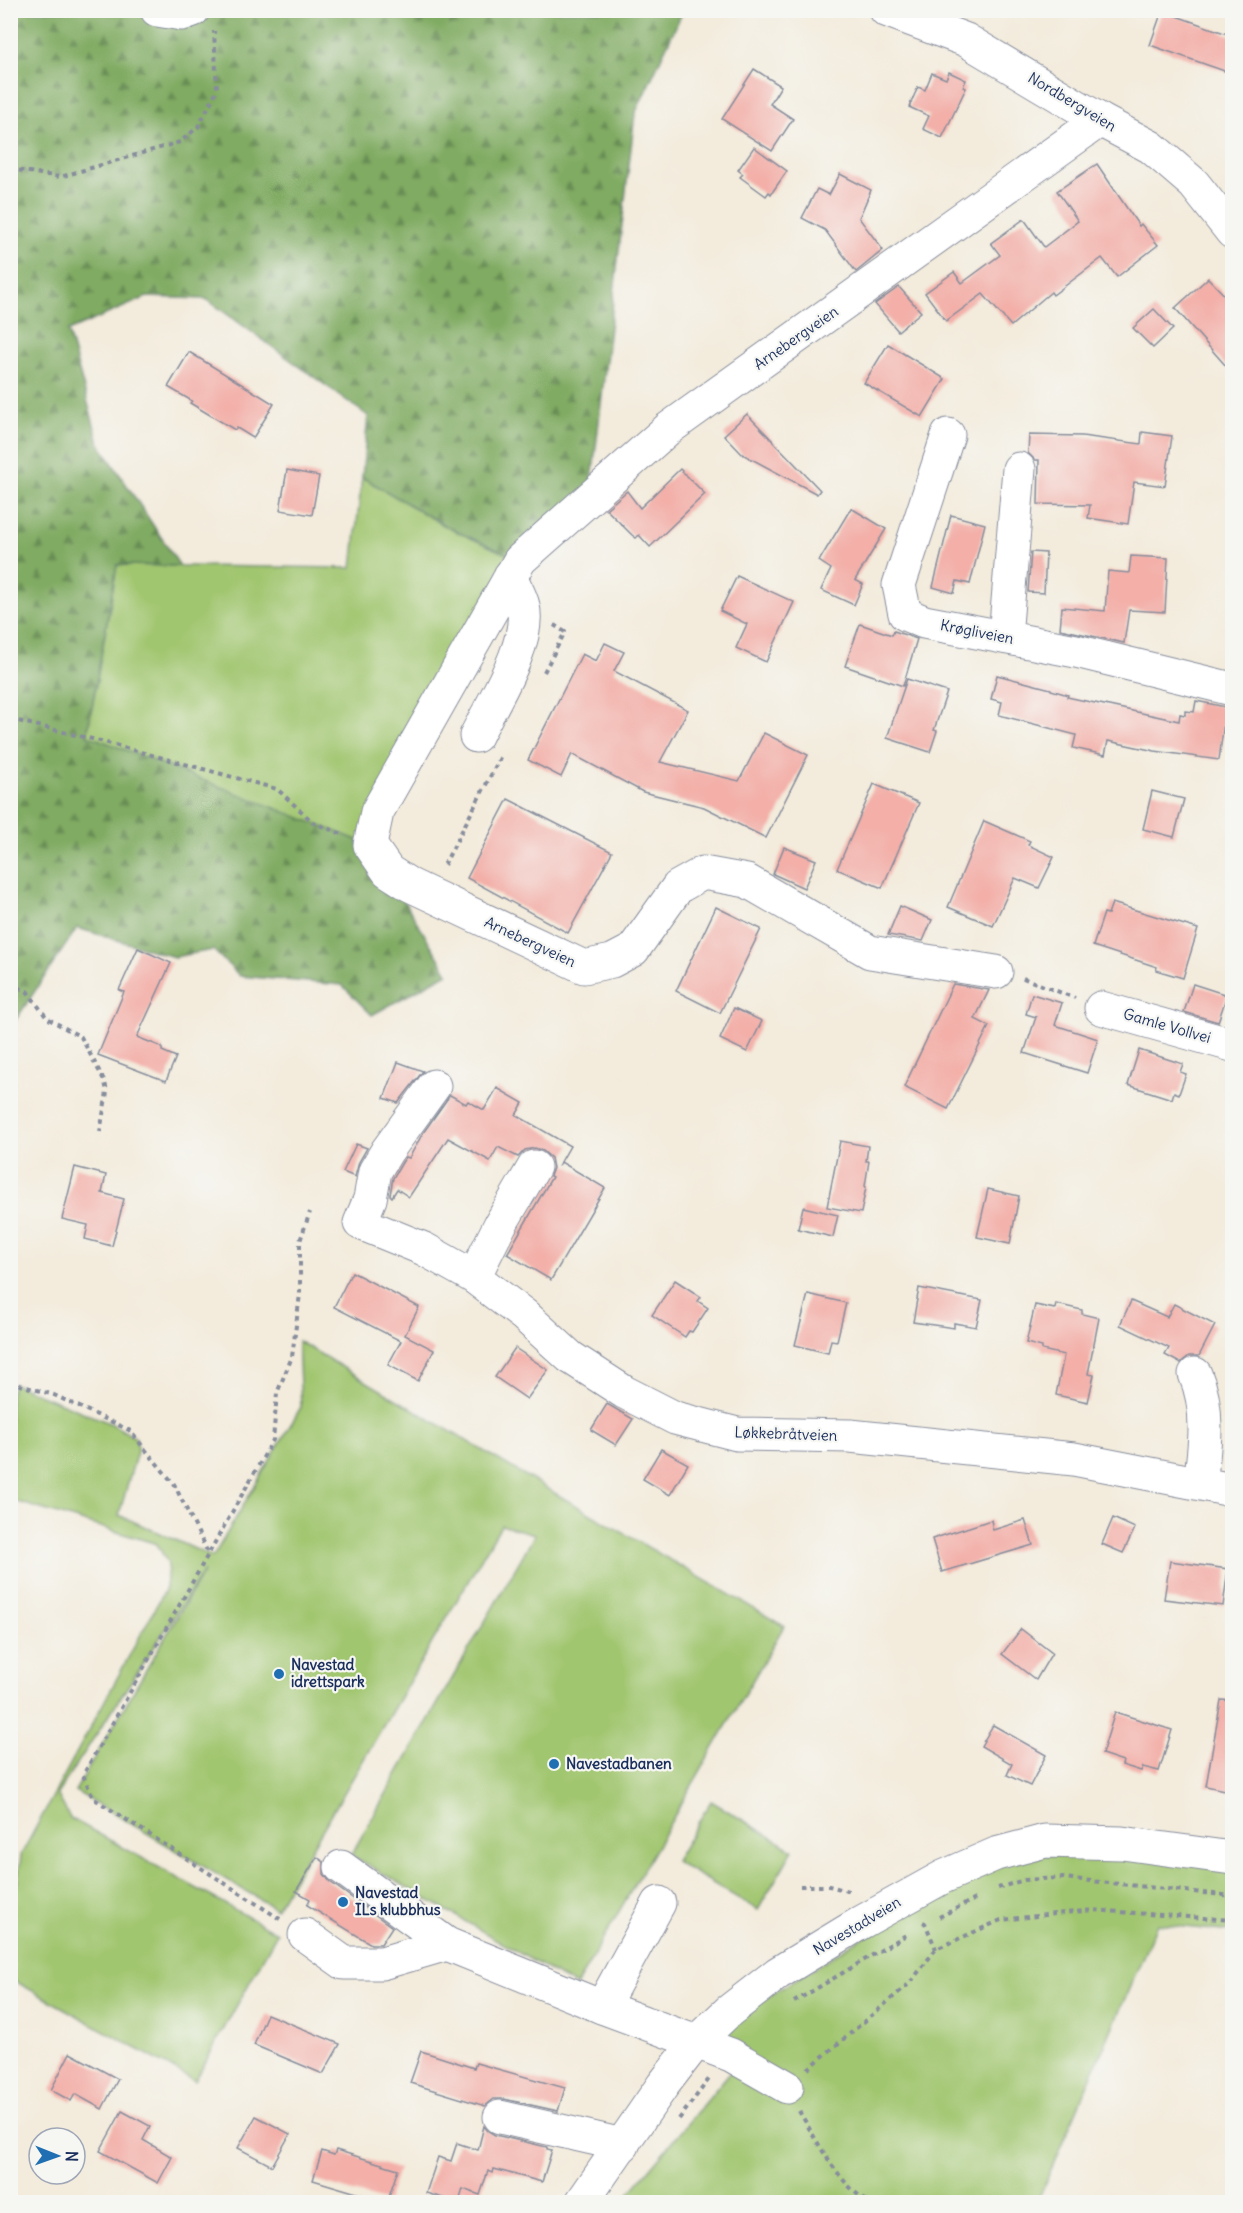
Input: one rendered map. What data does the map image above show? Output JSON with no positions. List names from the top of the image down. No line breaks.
{"streets":{"street":["Nordbergveien","Arnebergveien","Krøgliveien","Gamle Vollvei","Løkkebråtveien","Navestadveien"]},"crossings":[["Nordbergveien","Arnebergveien"]],"places":["Navestad idrettspark","Navestadbanen","Navestad ILs klubbhus"],"north":"right"}
